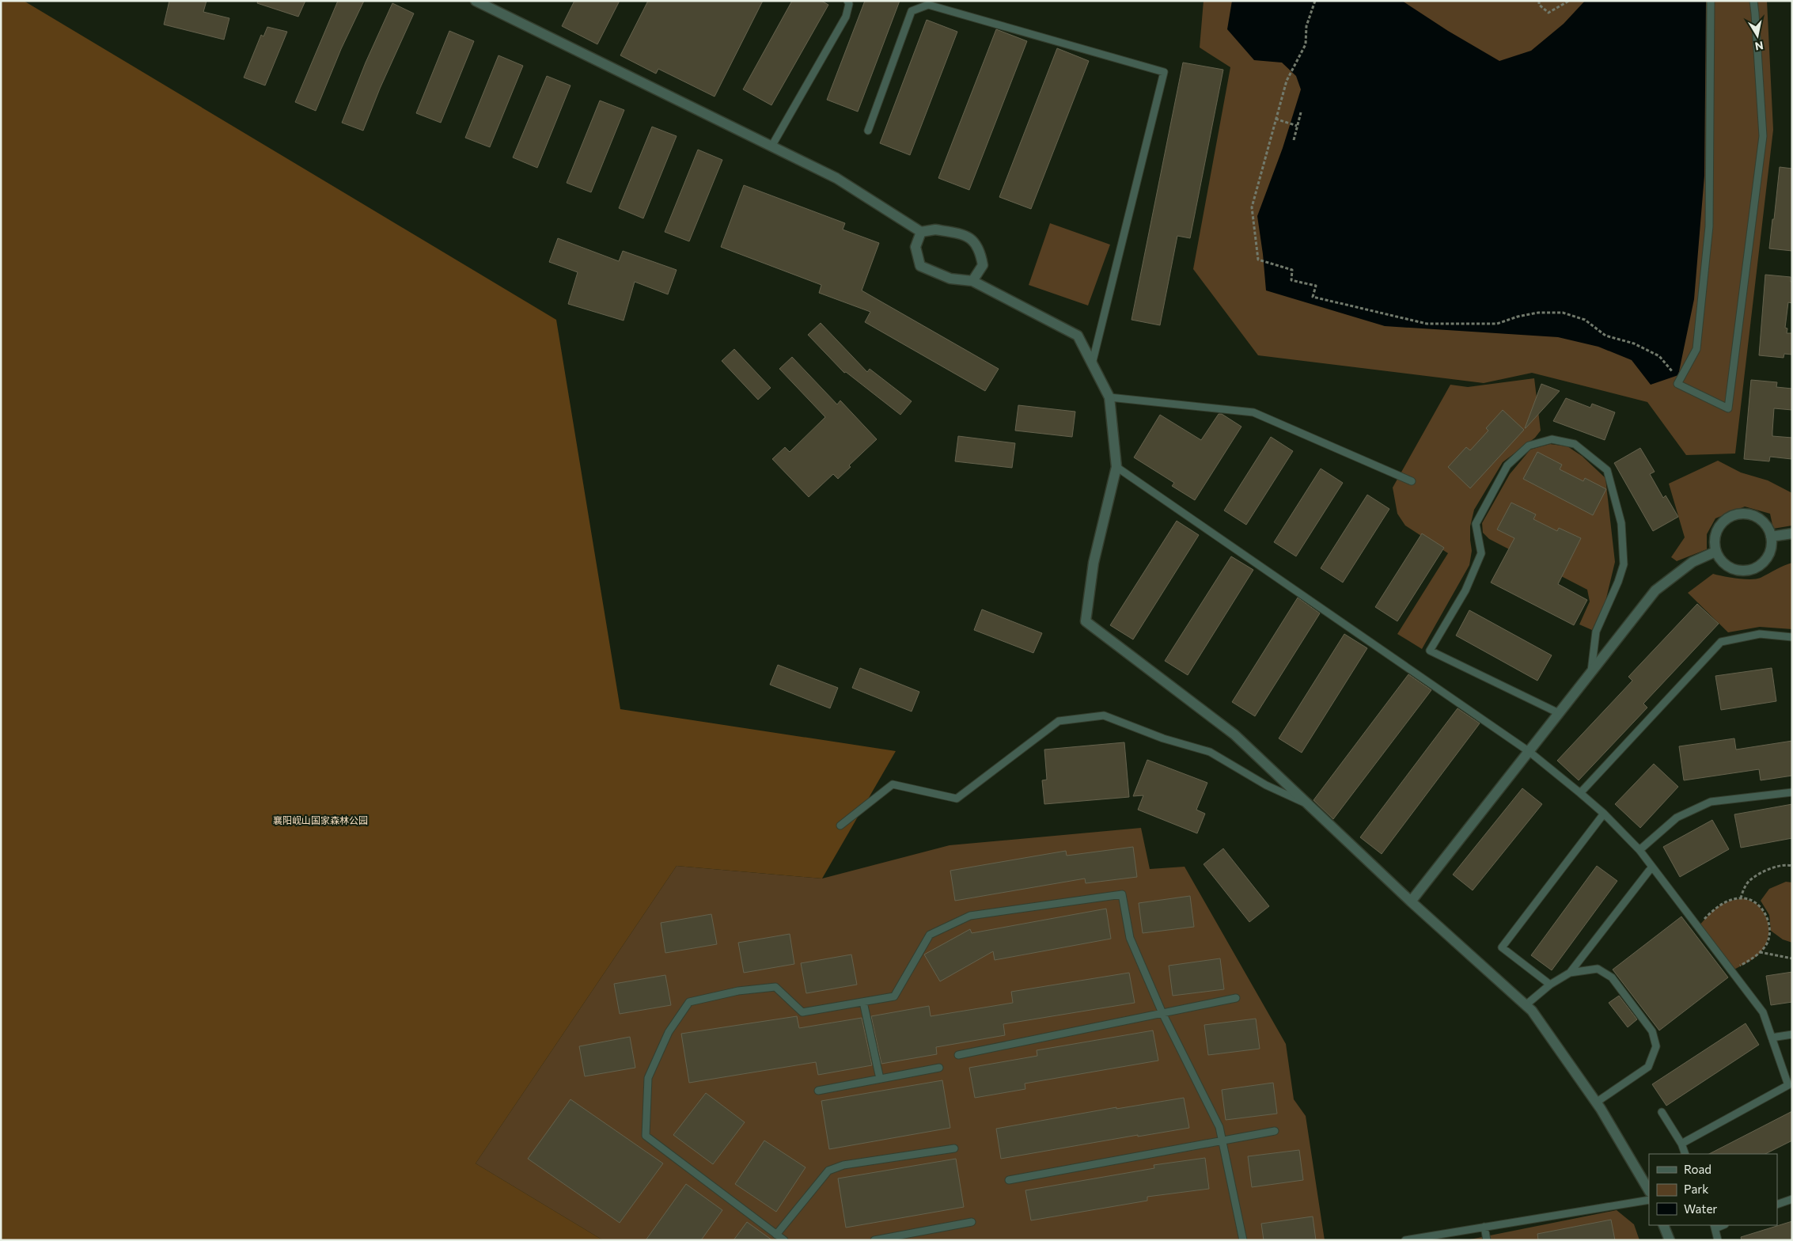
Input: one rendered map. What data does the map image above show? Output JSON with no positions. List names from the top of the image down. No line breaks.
{"parks":["襄阳岘山国家森林公园"],"legend":["Road","Park","Water"],"north":"bottom"}
